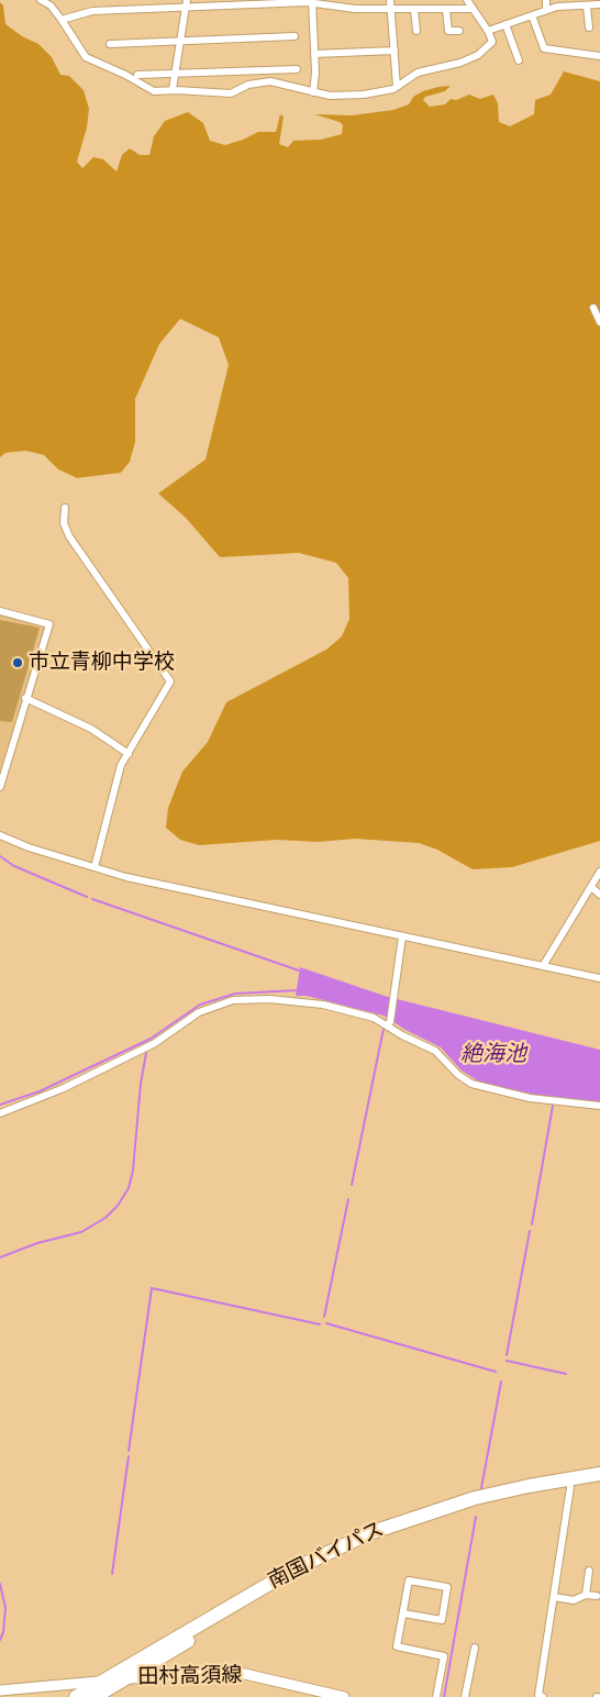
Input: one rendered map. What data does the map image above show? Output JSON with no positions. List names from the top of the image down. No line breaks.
{"streets":{"highway":["南国バイパス"],"main road":["田村高須線"]},"crossings":[["南国バイパス","田村高須線"]],"water":["絶海池"],"places":["市立青柳中学校"]}
